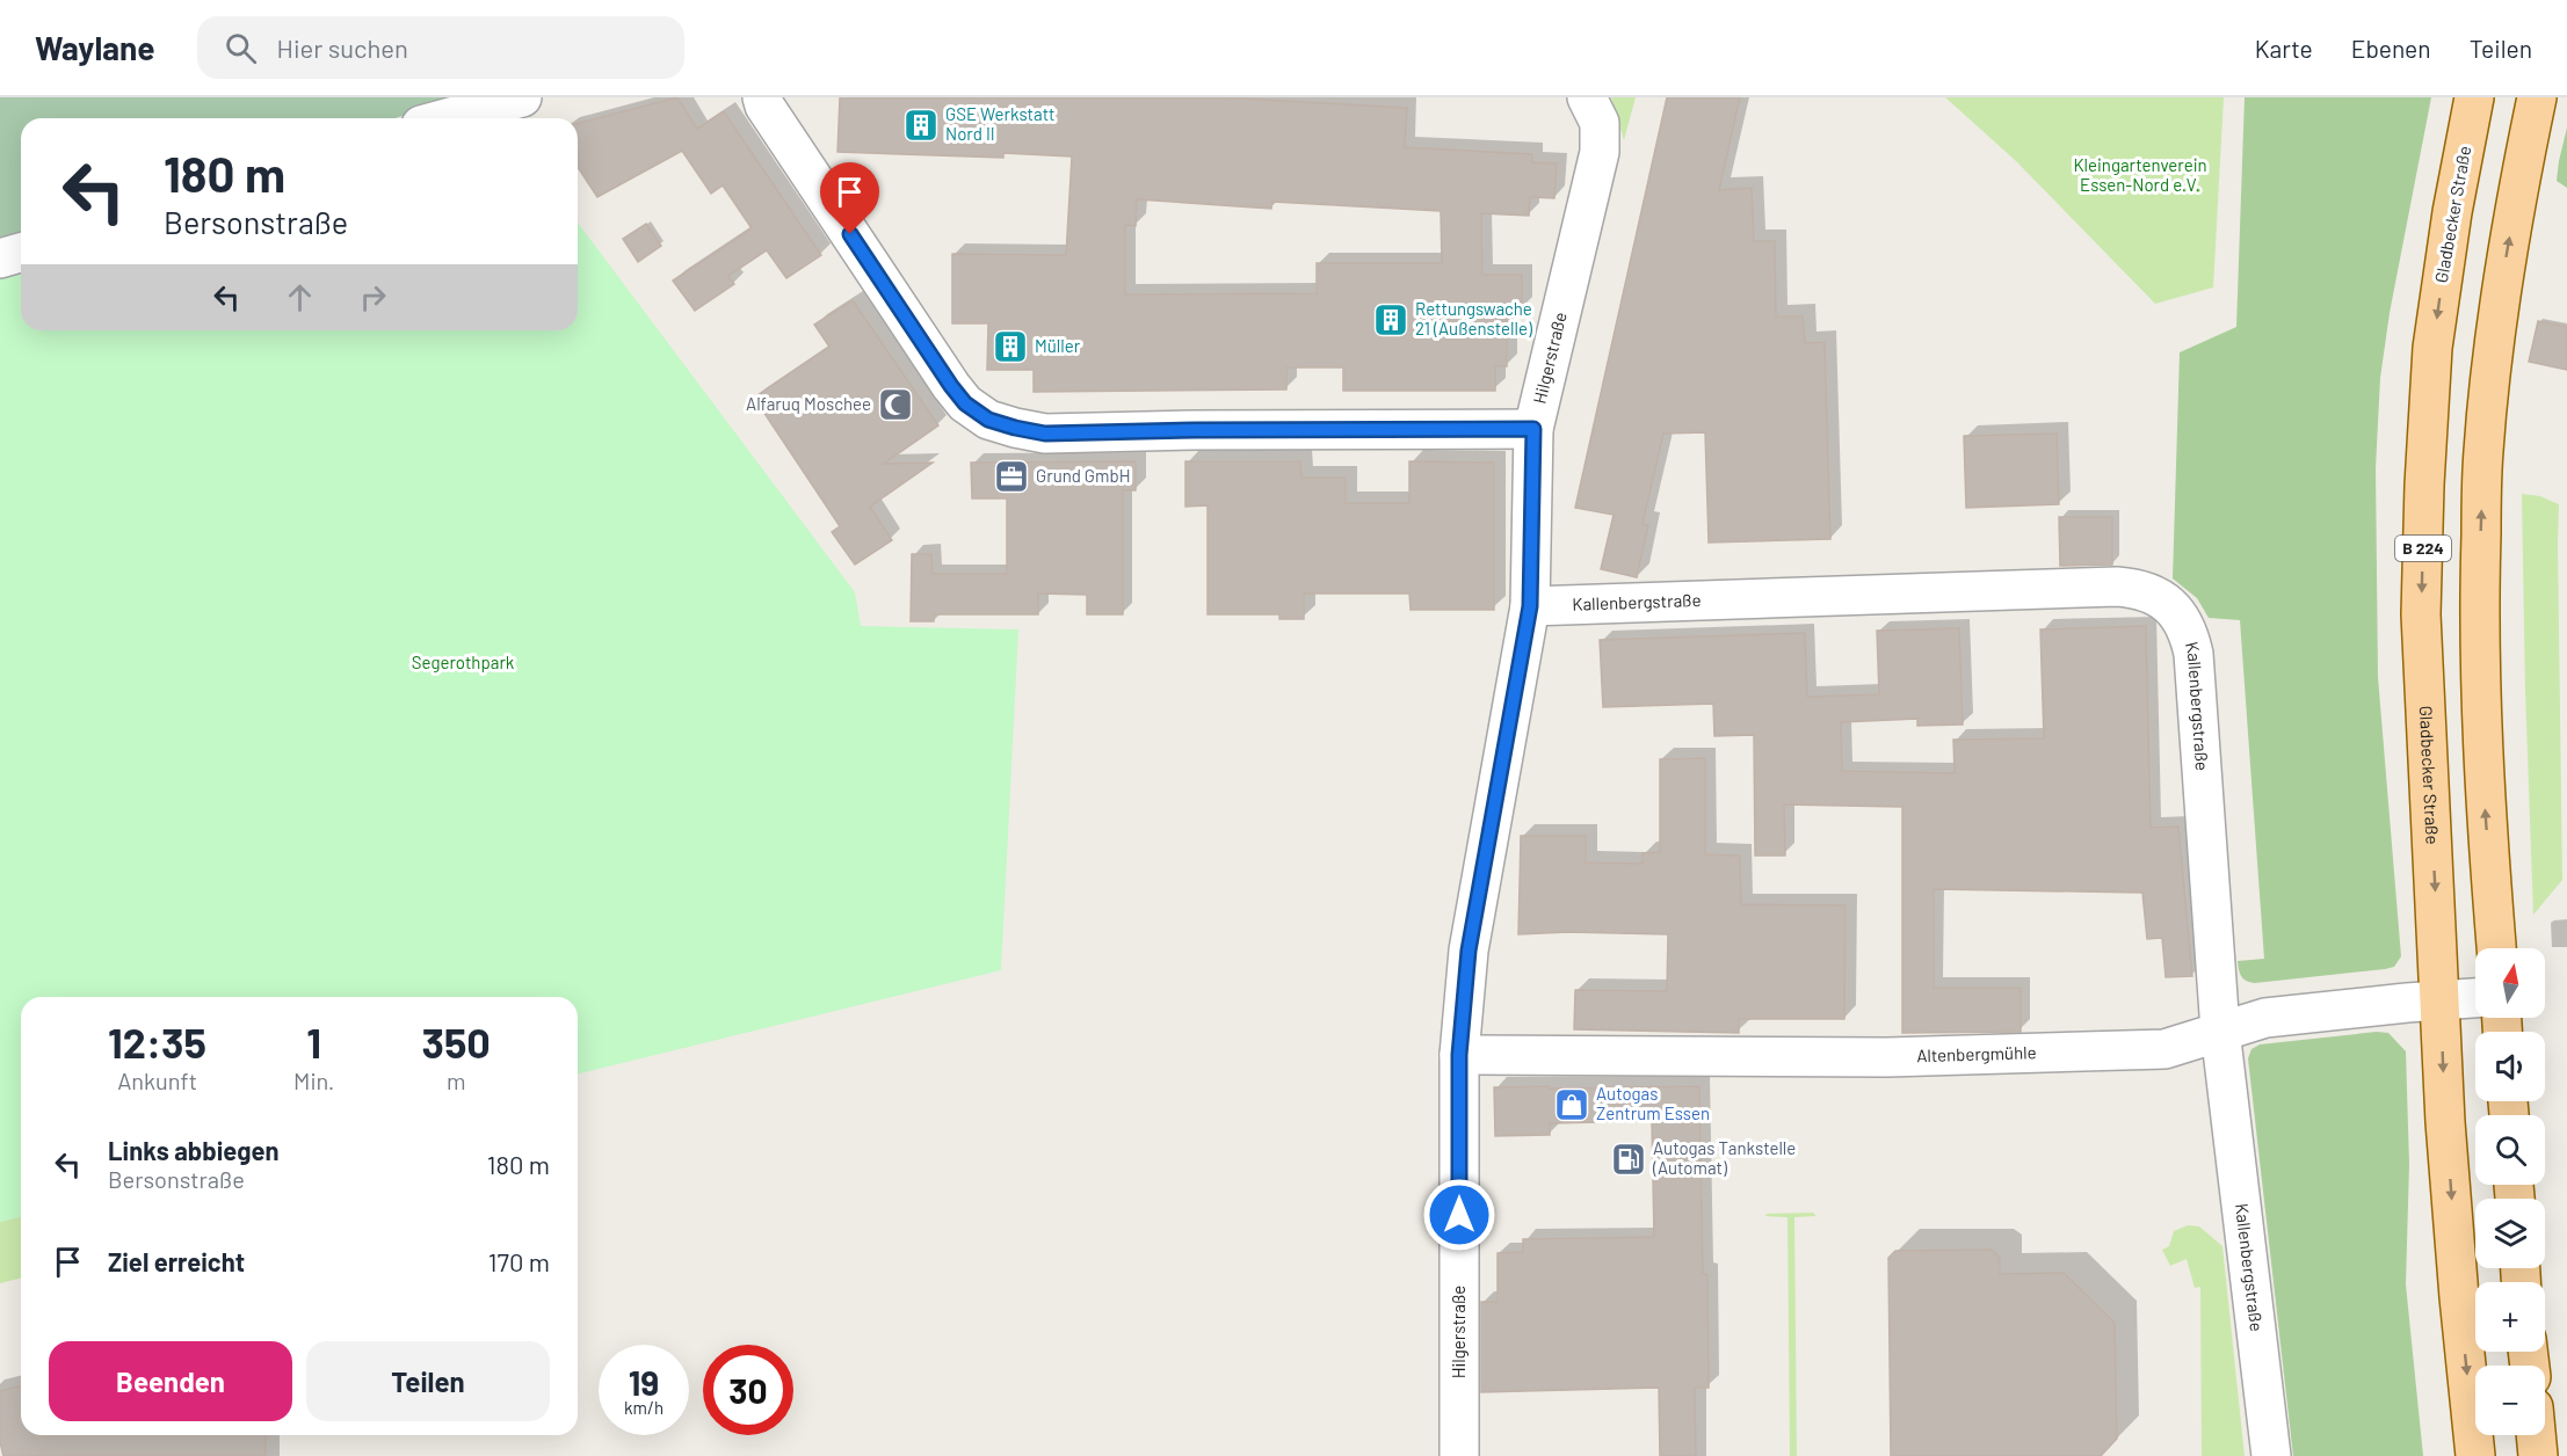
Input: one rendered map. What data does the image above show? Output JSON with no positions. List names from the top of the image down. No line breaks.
{"streets":{"main road":["Gladbecker Straße","B 224"],"street":["Hilgerstraße","Kallenbergstraße","Altenbergmühle"]},"crossings":[["Gladbecker Straße","Altenbergmühle"],["Hilgerstraße","Kallenbergstraße"],["Hilgerstraße","Altenbergmühle"],["Kallenbergstraße","Altenbergmühle"]],"parks":["Kleingartenverein Essen-Nord e.V.","Segerothpark"],"places":{"building":["GSE Werkstatt Nord II","Rettungswache 21 (Außenstelle)","Müller"],"mosque":["Alfaruq Moschee"],"office":["Grund GmbH"],"shop":["Autogas Zentrum Essen"],"fuel station":["Autogas Tankstelle (Automat)"]},"north":"top","page":{"header":"Waylane","search":"Hier suchen","nav":["Karte","Ebenen","Teilen"],"turn":["180 m","Bersonstraße"],"map_buttons":["+","−"],"eta":["12:35","Ankunft","1","Min.","350","m"],"list":[{"name":"Links abbiegen","note":"Bersonstraße","value":"180 m"},{"name":"Ziel erreicht","value":"170 m"}],"buttons":["Beenden","Teilen"],"speed":"19 km/h","limit":"30"}}
